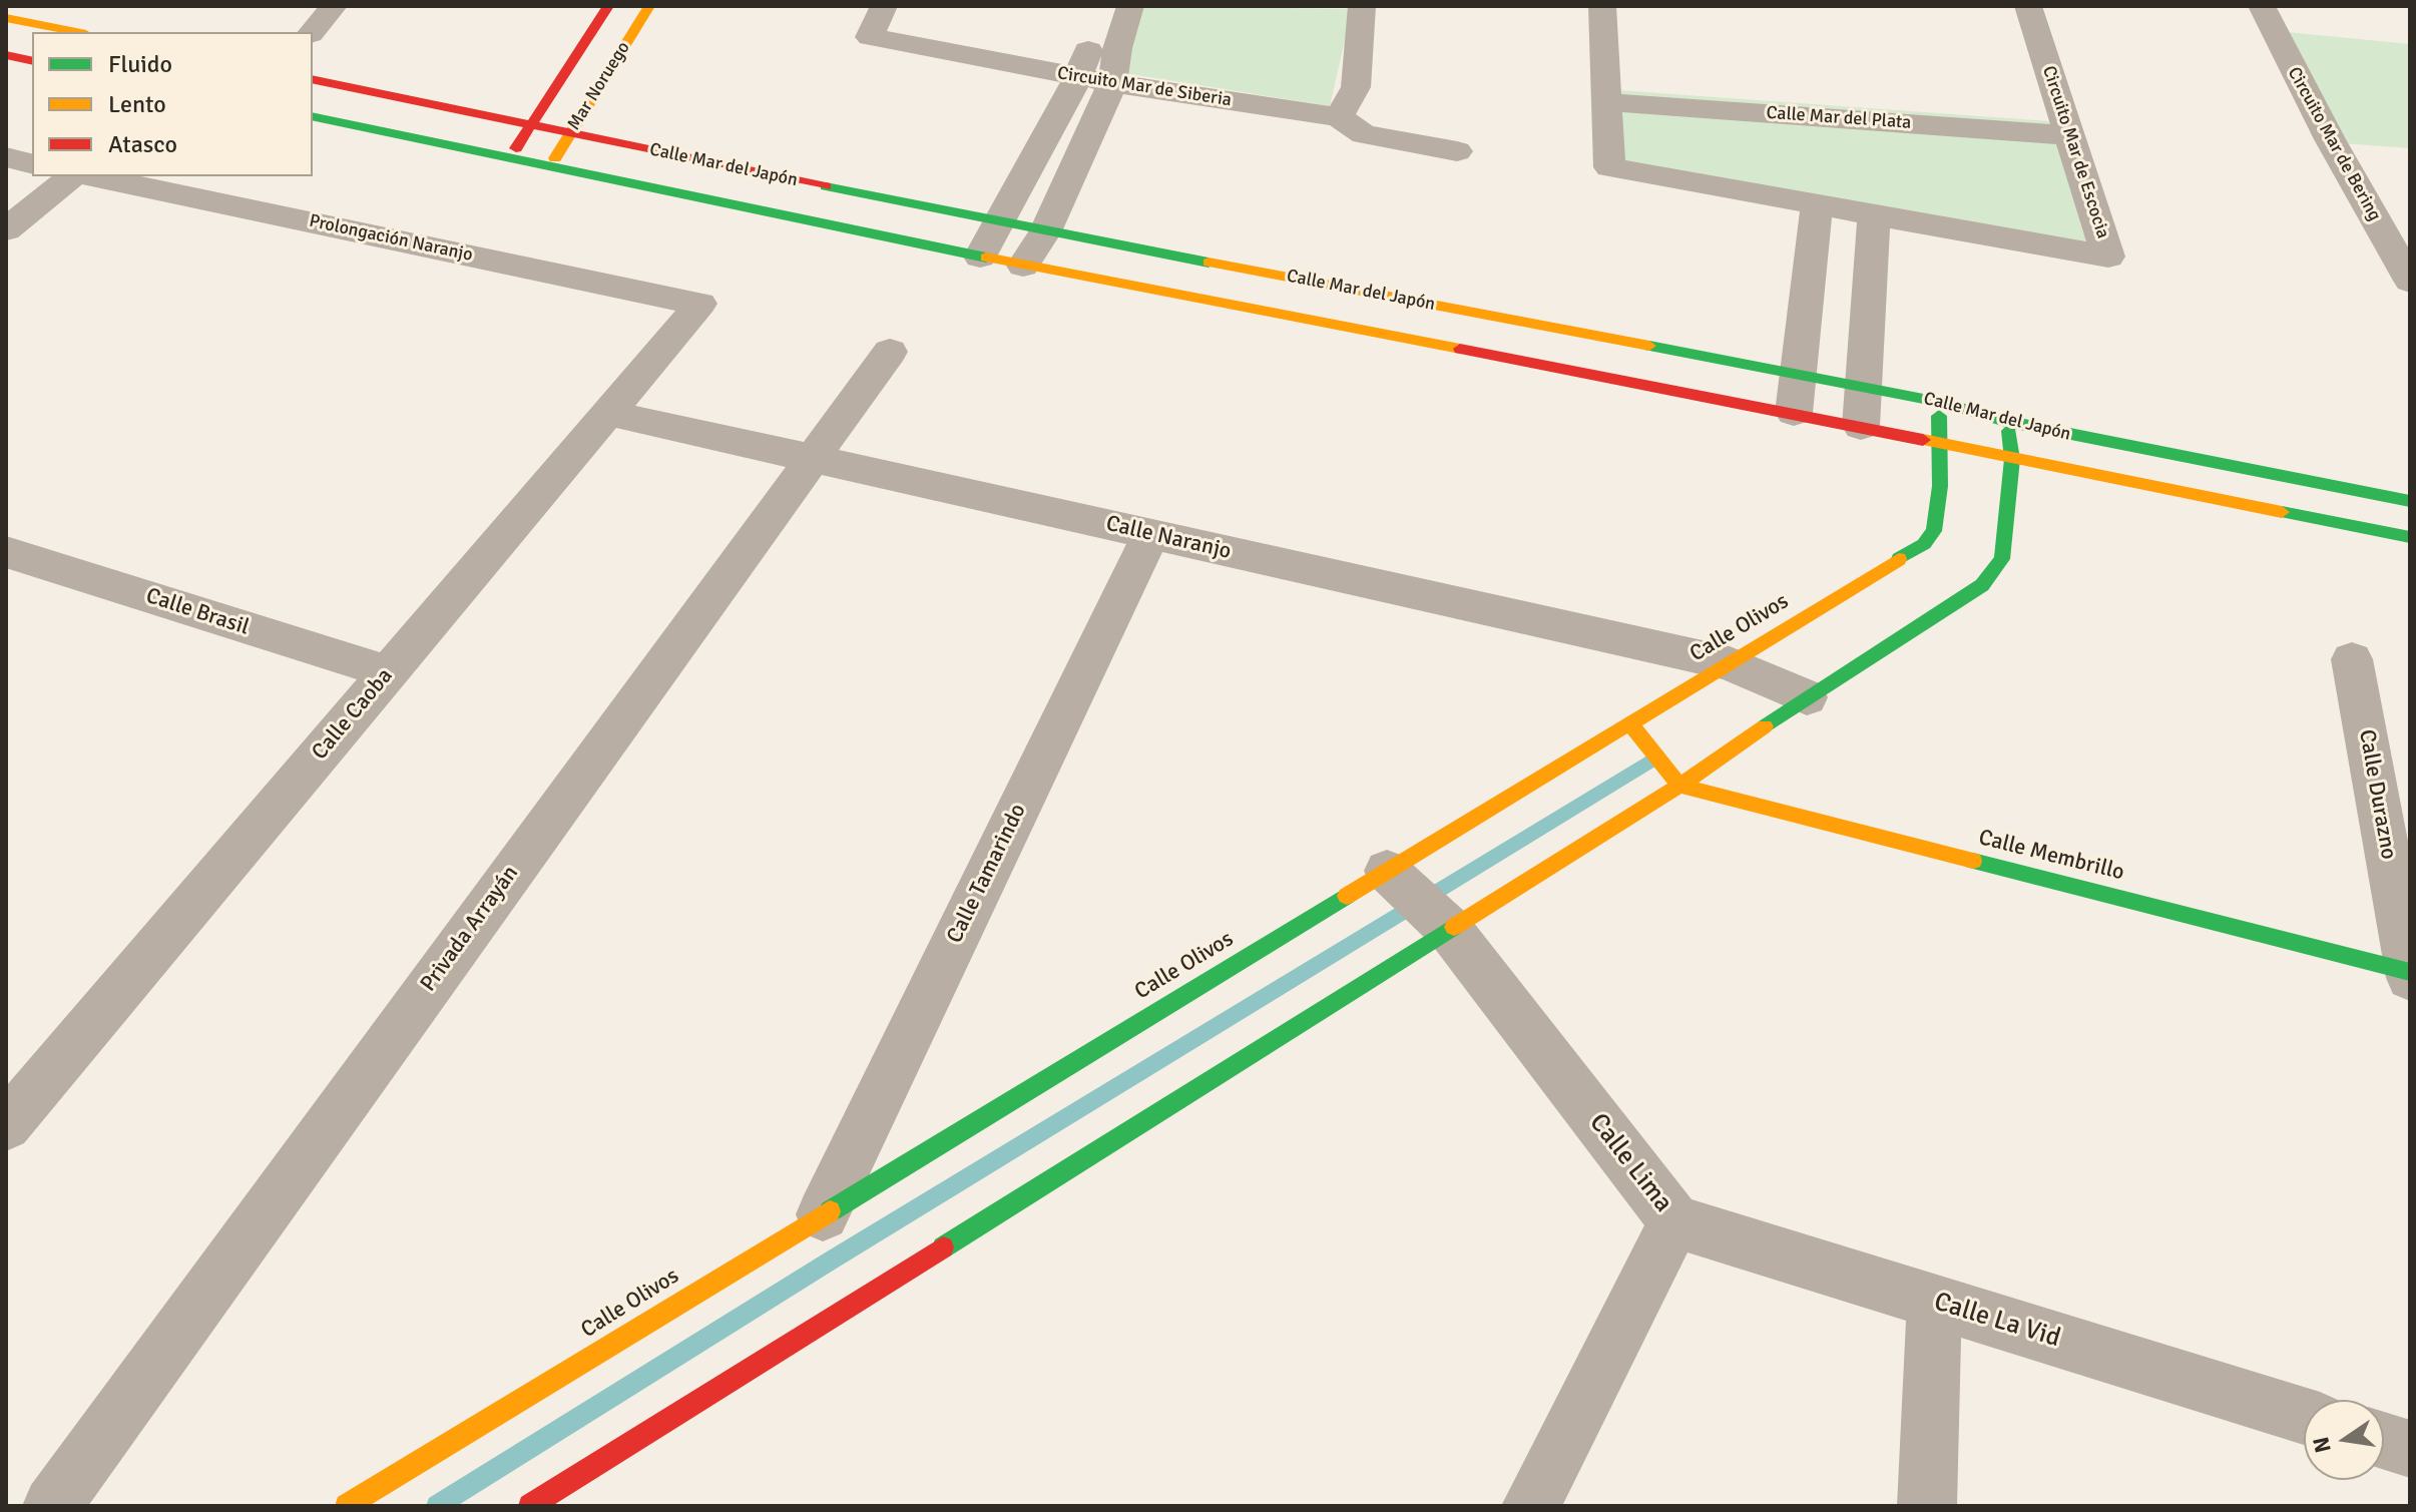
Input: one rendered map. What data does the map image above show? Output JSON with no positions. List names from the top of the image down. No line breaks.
{"streets":{"street":["Mar Noruego","Circuito Mar de Siberia","Calle Mar del Plata","Circuito Mar de Bering","Circuito Mar de Escocia","Calle Mar del Japón","Prolongación Naranjo","Calle Naranjo","Calle Brasil","Calle Olivos","Calle Caoba","Calle Durazno","Calle Membrillo","Calle Tamarindo","Privada Arrayán","Calle Lima","Calle La Vid"]},"crossings":[["Mar Noruego","Calle Mar del Japón"],["Calle Mar del Plata","Circuito Mar de Escocia"],["Calle Mar del Japón","Calle Olivos"],["Prolongación Naranjo","Calle Caoba"],["Calle Naranjo","Calle Olivos"],["Calle Naranjo","Calle Caoba"],["Calle Naranjo","Calle Tamarindo"],["Calle Naranjo","Privada Arrayán"],["Calle Brasil","Calle Caoba"],["Calle Olivos","Calle Tamarindo"],["Calle Olivos","Calle Lima"],["Calle Durazno","Calle Membrillo"],["Calle Lima","Calle La Vid"]],"legend":["Fluido","Lento","Atasco"],"north":"left"}
